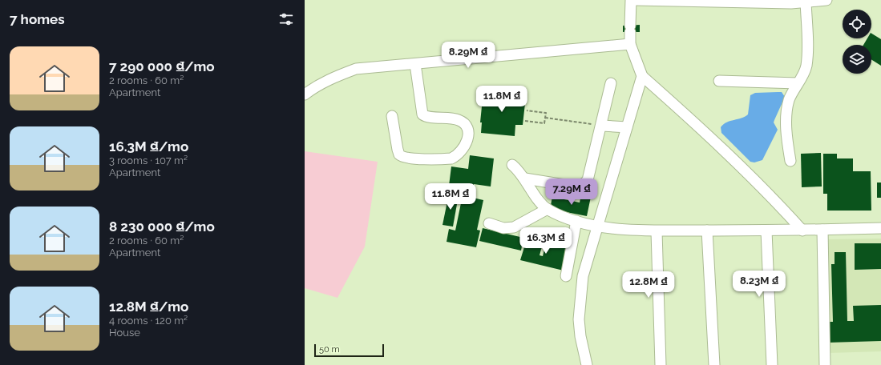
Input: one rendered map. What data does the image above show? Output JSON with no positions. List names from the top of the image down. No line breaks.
{"scale_bar":"50 m","page":{"heading":"7 homes","list":[{"name":"7 290 000 ₫/mo","note":"2 rooms · 60 m² · Apartment"},{"name":"16.3M ₫/mo","note":"3 rooms · 107 m² · Apartment"},{"name":"8 230 000 ₫/mo","note":"2 rooms · 60 m² · Apartment"},{"name":"12.8M ₫/mo","note":"4 rooms · 120 m² · House"}],"price":["8.29M ₫","11.8M ₫","7.29M ₫","11.8M ₫","16.3M ₫","8.23M ₫","12.8M ₫"],"scale":"50 m"}}
